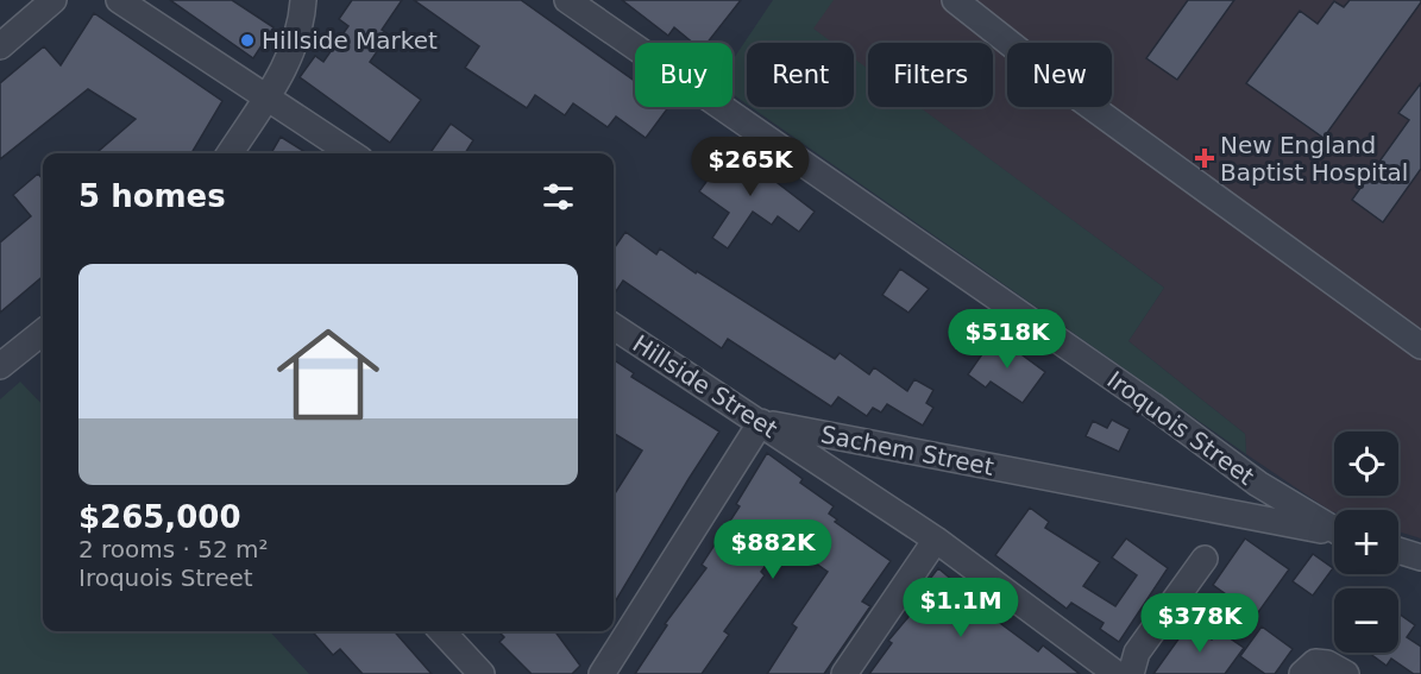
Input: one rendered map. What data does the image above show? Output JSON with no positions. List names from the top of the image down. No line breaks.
{"streets":{"street":["Hillside Street","Iroquois Street","Sachem Street"]},"crossings":[["Hillside Street","Sachem Street"]],"places":{"other":["Hillside Market"],"health":["New England Baptist Hospital"]},"page":{"chip":["Buy","Rent","Filters","New"],"price":["$265K","$518K","$882K","$1.1M","$378K"],"heading":"5 homes","list":[{"name":"$265,000","note":"2 rooms · 52 m² · Iroquois Street"}],"map_buttons":["+","−"]}}
